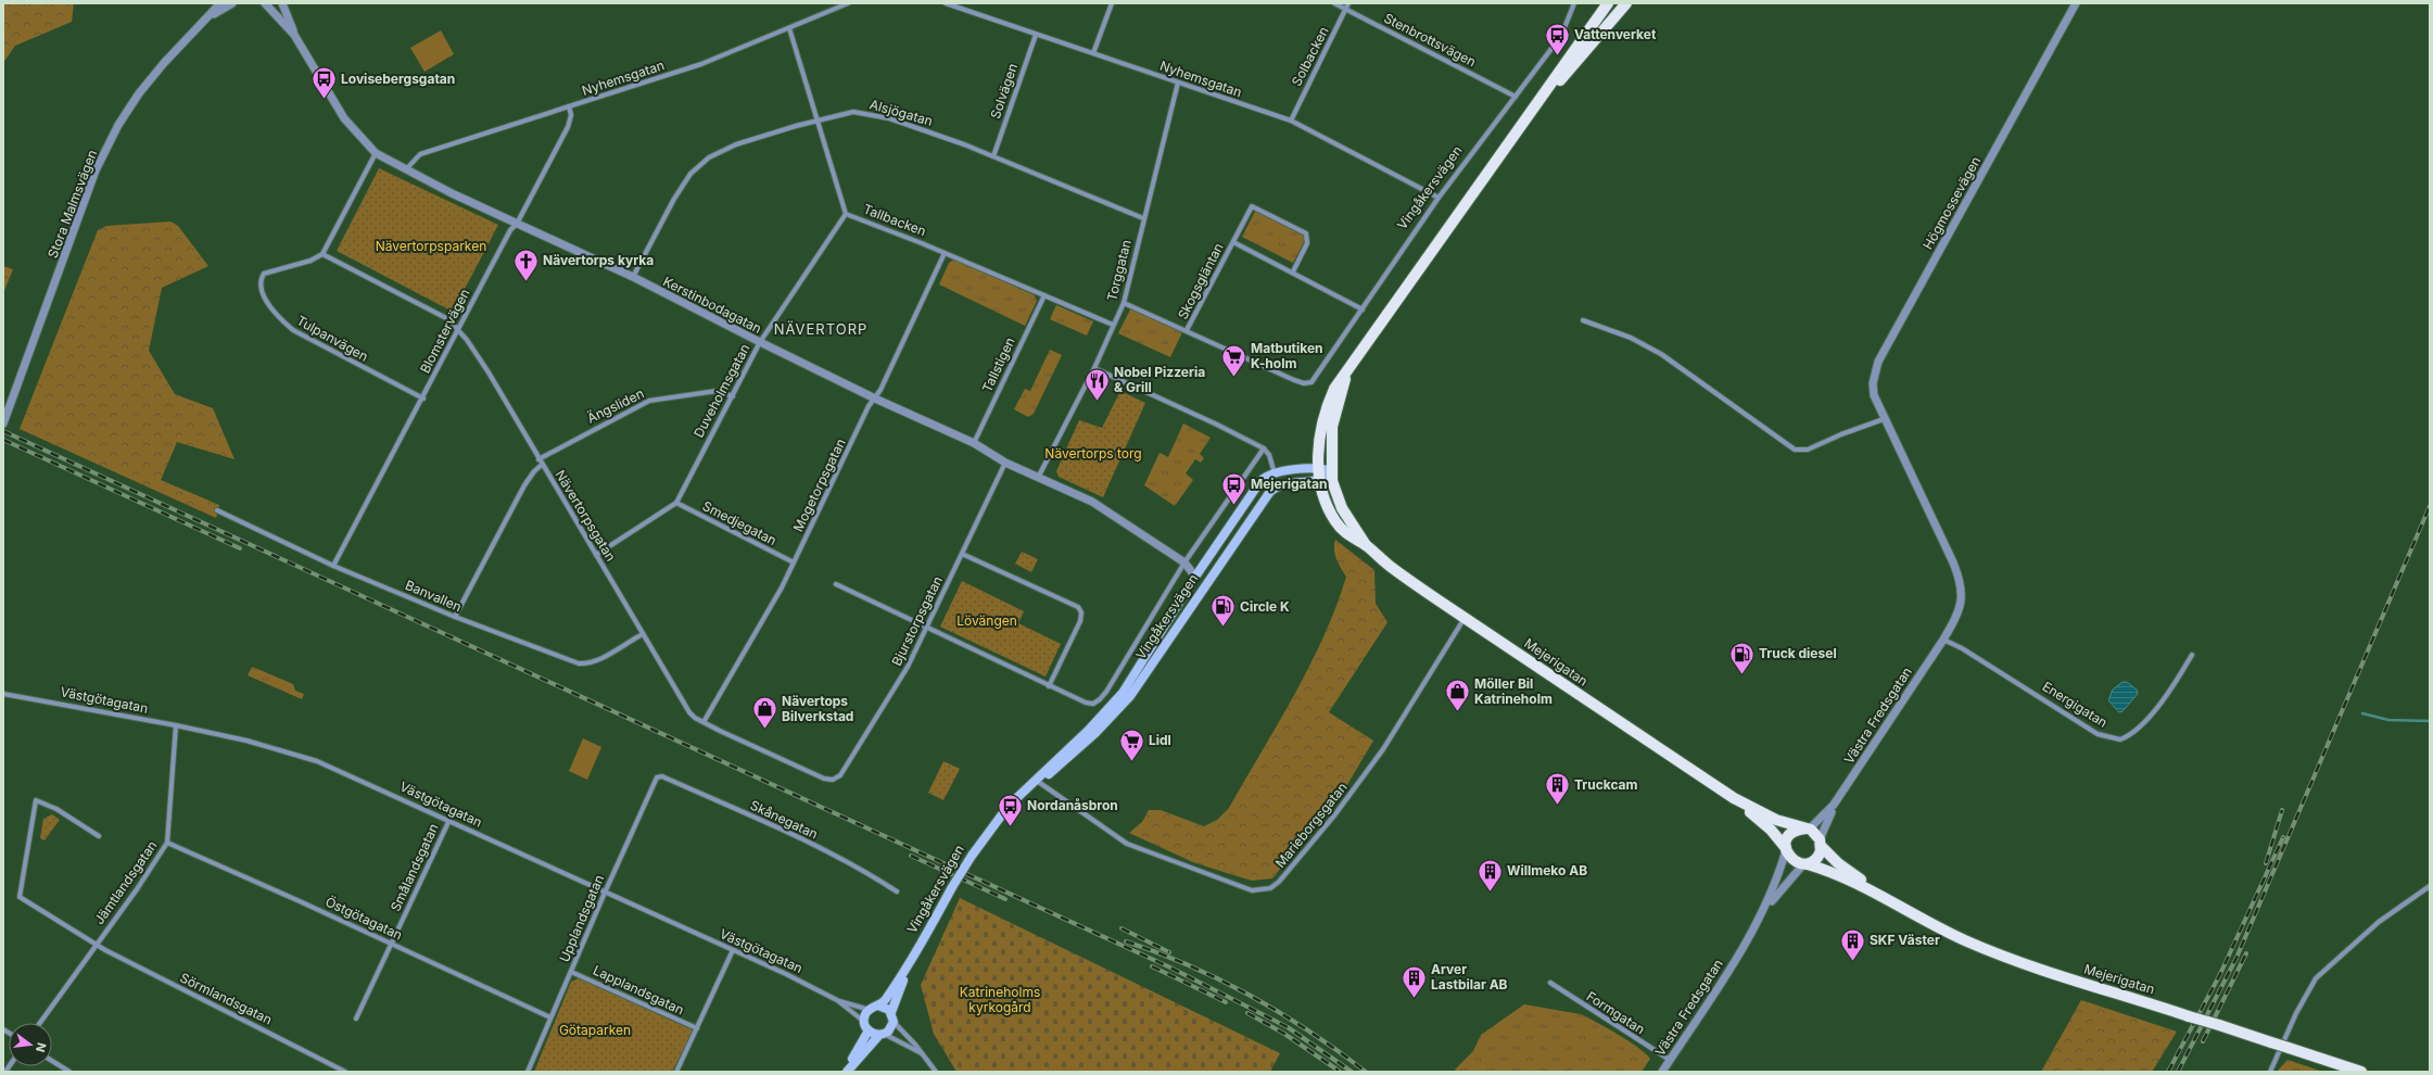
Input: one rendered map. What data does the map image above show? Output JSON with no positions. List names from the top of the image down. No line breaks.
{"streets":{"main road":["Vingåkersvägen","Mejerigatan"],"street":["Stenbrottsvägen","Solbacken","Nyhemsgatan","Solvägen","Alsjögatan","Högmossevägen","Stora Malmsvägen","Tallbacken","Torggatan","Skogsgläntan","Kerstinbodagatan","Blomstervägen","Tulpanvägen","Tallstigen","Duveholmsgatan","Ängsliden","Mogetorpsgatan","Nävertorpsgatan","Smedjegatan","Banvallen","Bjurstorpsgatan","Västgötagatan","Energigatan","Västra Fredsgatan","Skånegatan","Marieborgsgatan","Smålandsgatan","Jämtlandsgatan","Östgötagatan","Upplandsgatan","Lapplandsgatan","Sörmlandsgatan","Formgatan"]},"crossings":[["Stenbrottsvägen","Solbacken"],["Stenbrottsvägen","Vingåkersvägen"],["Solbacken","Nyhemsgatan"],["Nyhemsgatan","Solvägen"],["Nyhemsgatan","Vingåkersvägen"],["Nyhemsgatan","Tallbacken"],["Nyhemsgatan","Torggatan"],["Nyhemsgatan","Kerstinbodagatan"],["Nyhemsgatan","Blomstervägen"],["Solvägen","Alsjögatan"],["Alsjögatan","Tallbacken"],["Alsjögatan","Torggatan"],["Alsjögatan","Kerstinbodagatan"],["Vingåkersvägen","Skogsgläntan"],["Vingåkersvägen","Kerstinbodagatan"],["Vingåkersvägen","Mejerigatan"],["Vingåkersvägen","Västgötagatan"],["Vingåkersvägen","Marieborgsgatan"],["Högmossevägen","Energigatan"],["Högmossevägen","Västra Fredsgatan"],["Tallbacken","Torggatan"],["Tallbacken","Tallstigen"],["Tallbacken","Duveholmsgatan"],["Tallbacken","Mogetorpsgatan"],["Torggatan","Kerstinbodagatan"],["Kerstinbodagatan","Blomstervägen"],["Kerstinbodagatan","Tallstigen"],["Kerstinbodagatan","Duveholmsgatan"],["Kerstinbodagatan","Mogetorpsgatan"],["Kerstinbodagatan","Bjurstorpsgatan"],["Blomstervägen","Tulpanvägen"],["Blomstervägen","Nävertorpsgatan"],["Blomstervägen","Banvallen"],["Tulpanvägen","Nävertorpsgatan"],["Duveholmsgatan","Ängsliden"],["Duveholmsgatan","Nävertorpsgatan"],["Duveholmsgatan","Smedjegatan"],["Ängsliden","Nävertorpsgatan"],["Mogetorpsgatan","Nävertorpsgatan"],["Mogetorpsgatan","Smedjegatan"],["Nävertorpsgatan","Banvallen"],["Nävertorpsgatan","Bjurstorpsgatan"],["Mejerigatan","Västra Fredsgatan"],["Mejerigatan","Marieborgsgatan"],["Västgötagatan","Smålandsgatan"],["Västgötagatan","Jämtlandsgatan"],["Västgötagatan","Upplandsgatan"],["Energigatan","Västra Fredsgatan"],["Västra Fredsgatan","Formgatan"],["Skånegatan","Upplandsgatan"],["Smålandsgatan","Östgötagatan"],["Jämtlandsgatan","Östgötagatan"],["Jämtlandsgatan","Sörmlandsgatan"],["Östgötagatan","Upplandsgatan"],["Upplandsgatan","Lapplandsgatan"]],"districts":["NÄVERTORP"],"parks":["Nävertorpsparken","Nävertorps torg","Lövängen","Katrineholms kyrkogård","Götaparken"],"places":{"bus stop":["Vattenverket","Lovisebergsgatan","Mejerigatan","Nordanåsbron"],"church":["Nävertorps kyrka"],"supermarket":["Matbutiken K-holm","Lidl"],"restaurant":["Nobel Pizzeria & Grill"],"fuel station":["Circle K","Truck diesel"],"shop":["Möller Bil Katrineholm","Nävertops Bilverkstad"],"building":["Truckcam","Willmeko AB","SKF Väster","Arver Lastbilar AB"]},"north":"right"}
